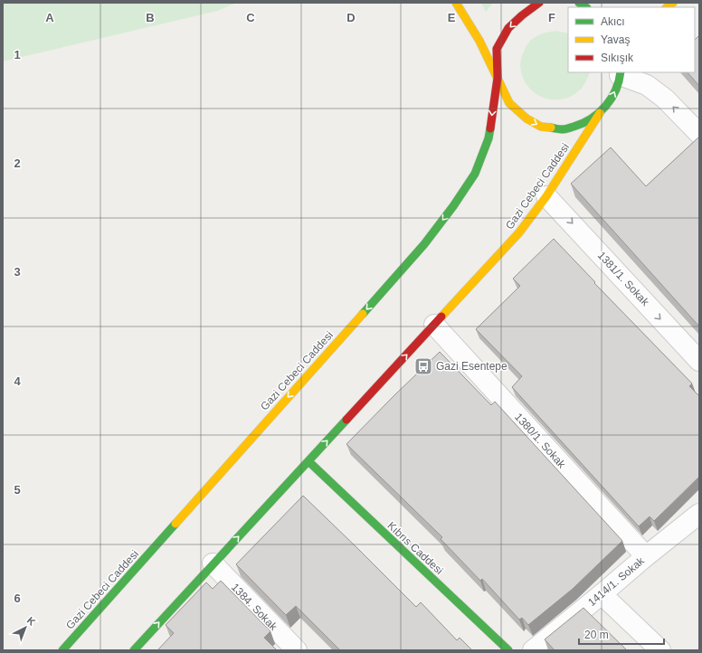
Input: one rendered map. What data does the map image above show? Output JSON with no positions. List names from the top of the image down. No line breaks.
{"streets":{"main road":["Gazi Cebeci Caddesi","Kıbrıs Caddesi"],"street":["1381/1. Sokak","1380/1. Sokak","1414/1. Sokak","1384. Sokak"]},"crossings":[["Gazi Cebeci Caddesi","1381/1. Sokak"],["Gazi Cebeci Caddesi","1380/1. Sokak"],["Gazi Cebeci Caddesi","Kıbrıs Caddesi"],["Gazi Cebeci Caddesi","1384. Sokak"],["1380/1. Sokak","1414/1. Sokak"]],"one_way":["1381/1. Sokak"],"places":{"bus stop":["Gazi Esentepe"]},"legend":["Akıcı","Yavaş","Sıkışık"],"scale_bar":"20 m","north":"top right","grid":{"columns":["A","B","C","D","E","F"],"rows":["1","2","3","4","5","6"]}}
